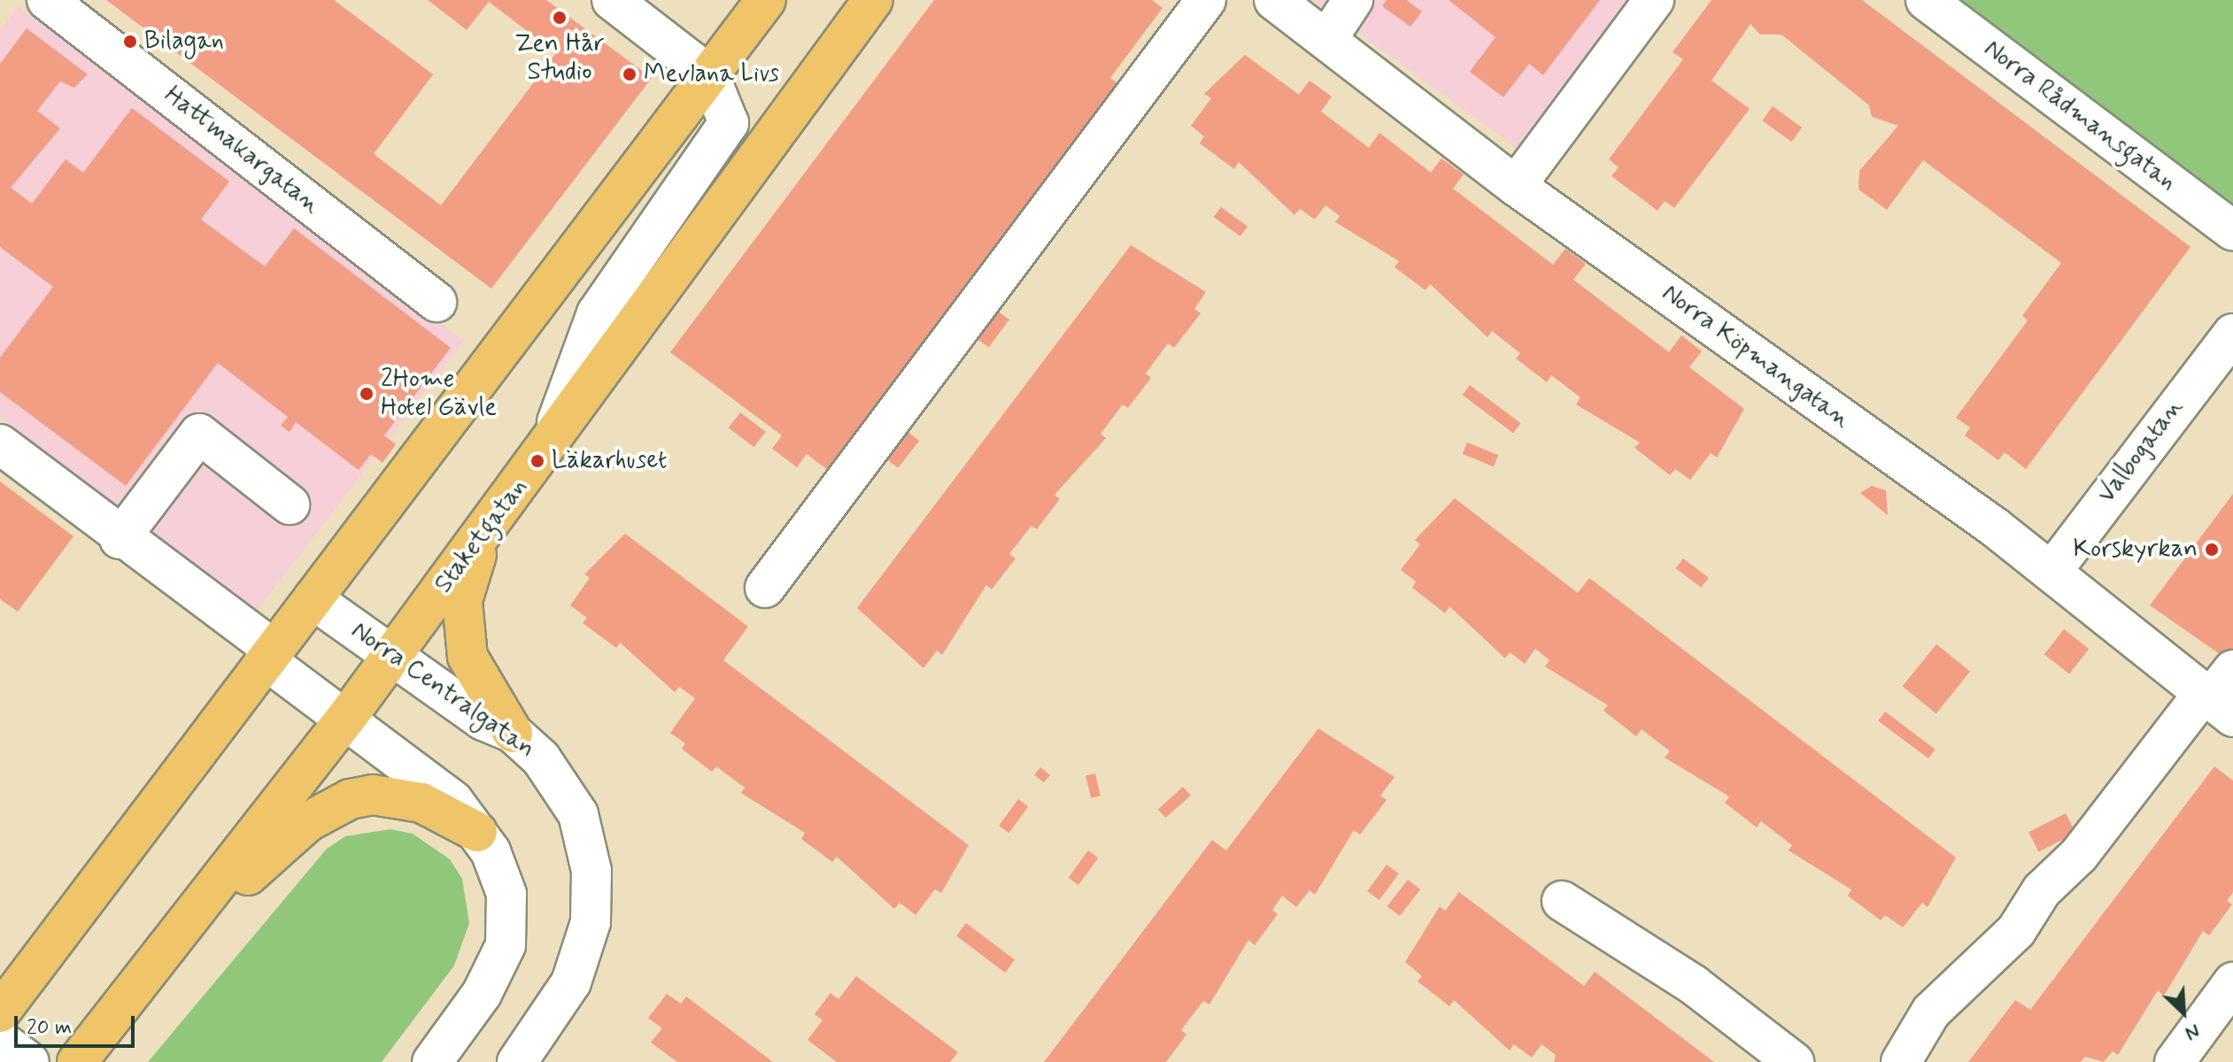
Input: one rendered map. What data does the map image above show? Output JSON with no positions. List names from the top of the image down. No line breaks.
{"streets":{"main road":["Staketgatan"],"street":["Norra Rådmansgatan","Hattmakargatan","Norra Köpmangatan","Valbogatan","Norra Centralgatan"]},"crossings":[["Norra Köpmangatan","Valbogatan"],["Staketgatan","Norra Centralgatan"]],"places":["Zen Hår Studio","Bilagan","Mevlana Livs","2Home Hotel Gävle","Läkarhuset","Korskyrkan"],"scale_bar":"20 m","north":"bottom right"}
